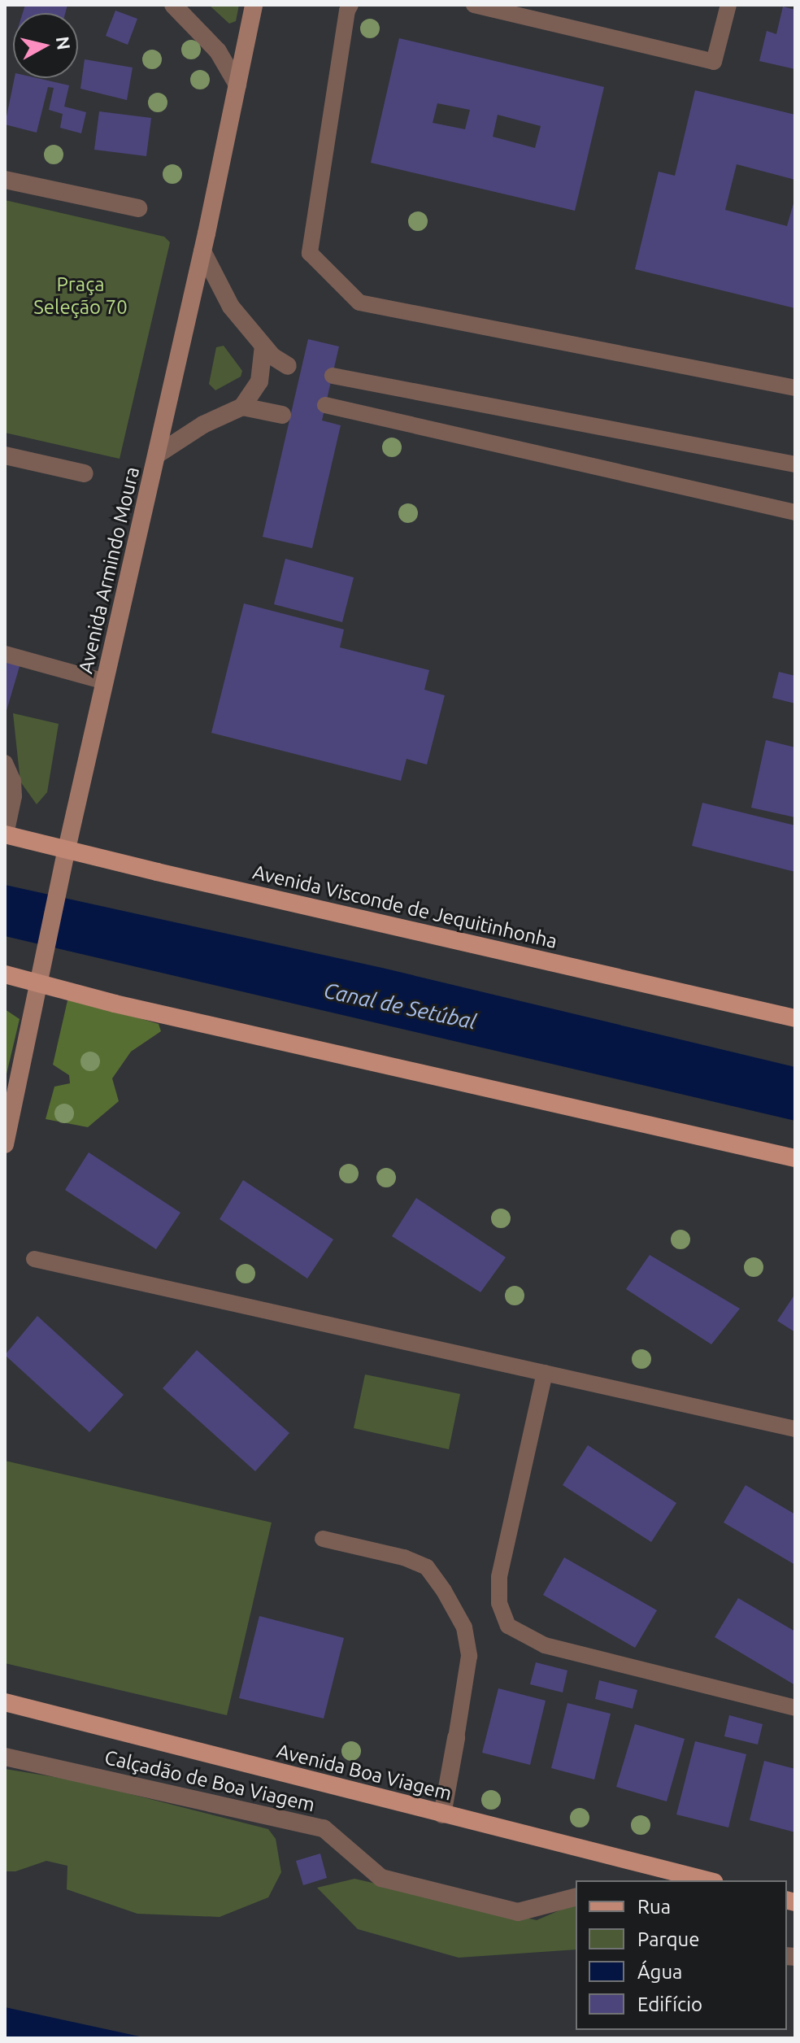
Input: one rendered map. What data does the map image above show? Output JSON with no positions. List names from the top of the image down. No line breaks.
{"streets":{"main road":["Avenida Armindo Moura","Avenida Visconde de Jequitinhonha","Avenida Boa Viagem"],"street":["Calçadão de Boa Viagem"]},"crossings":[["Avenida Armindo Moura","Avenida Visconde de Jequitinhonha"]],"water":["Canal de Setúbal"],"parks":["Praça Seleção 70"],"legend":["Rua","Parque","Água","Edifício"],"north":"right"}
